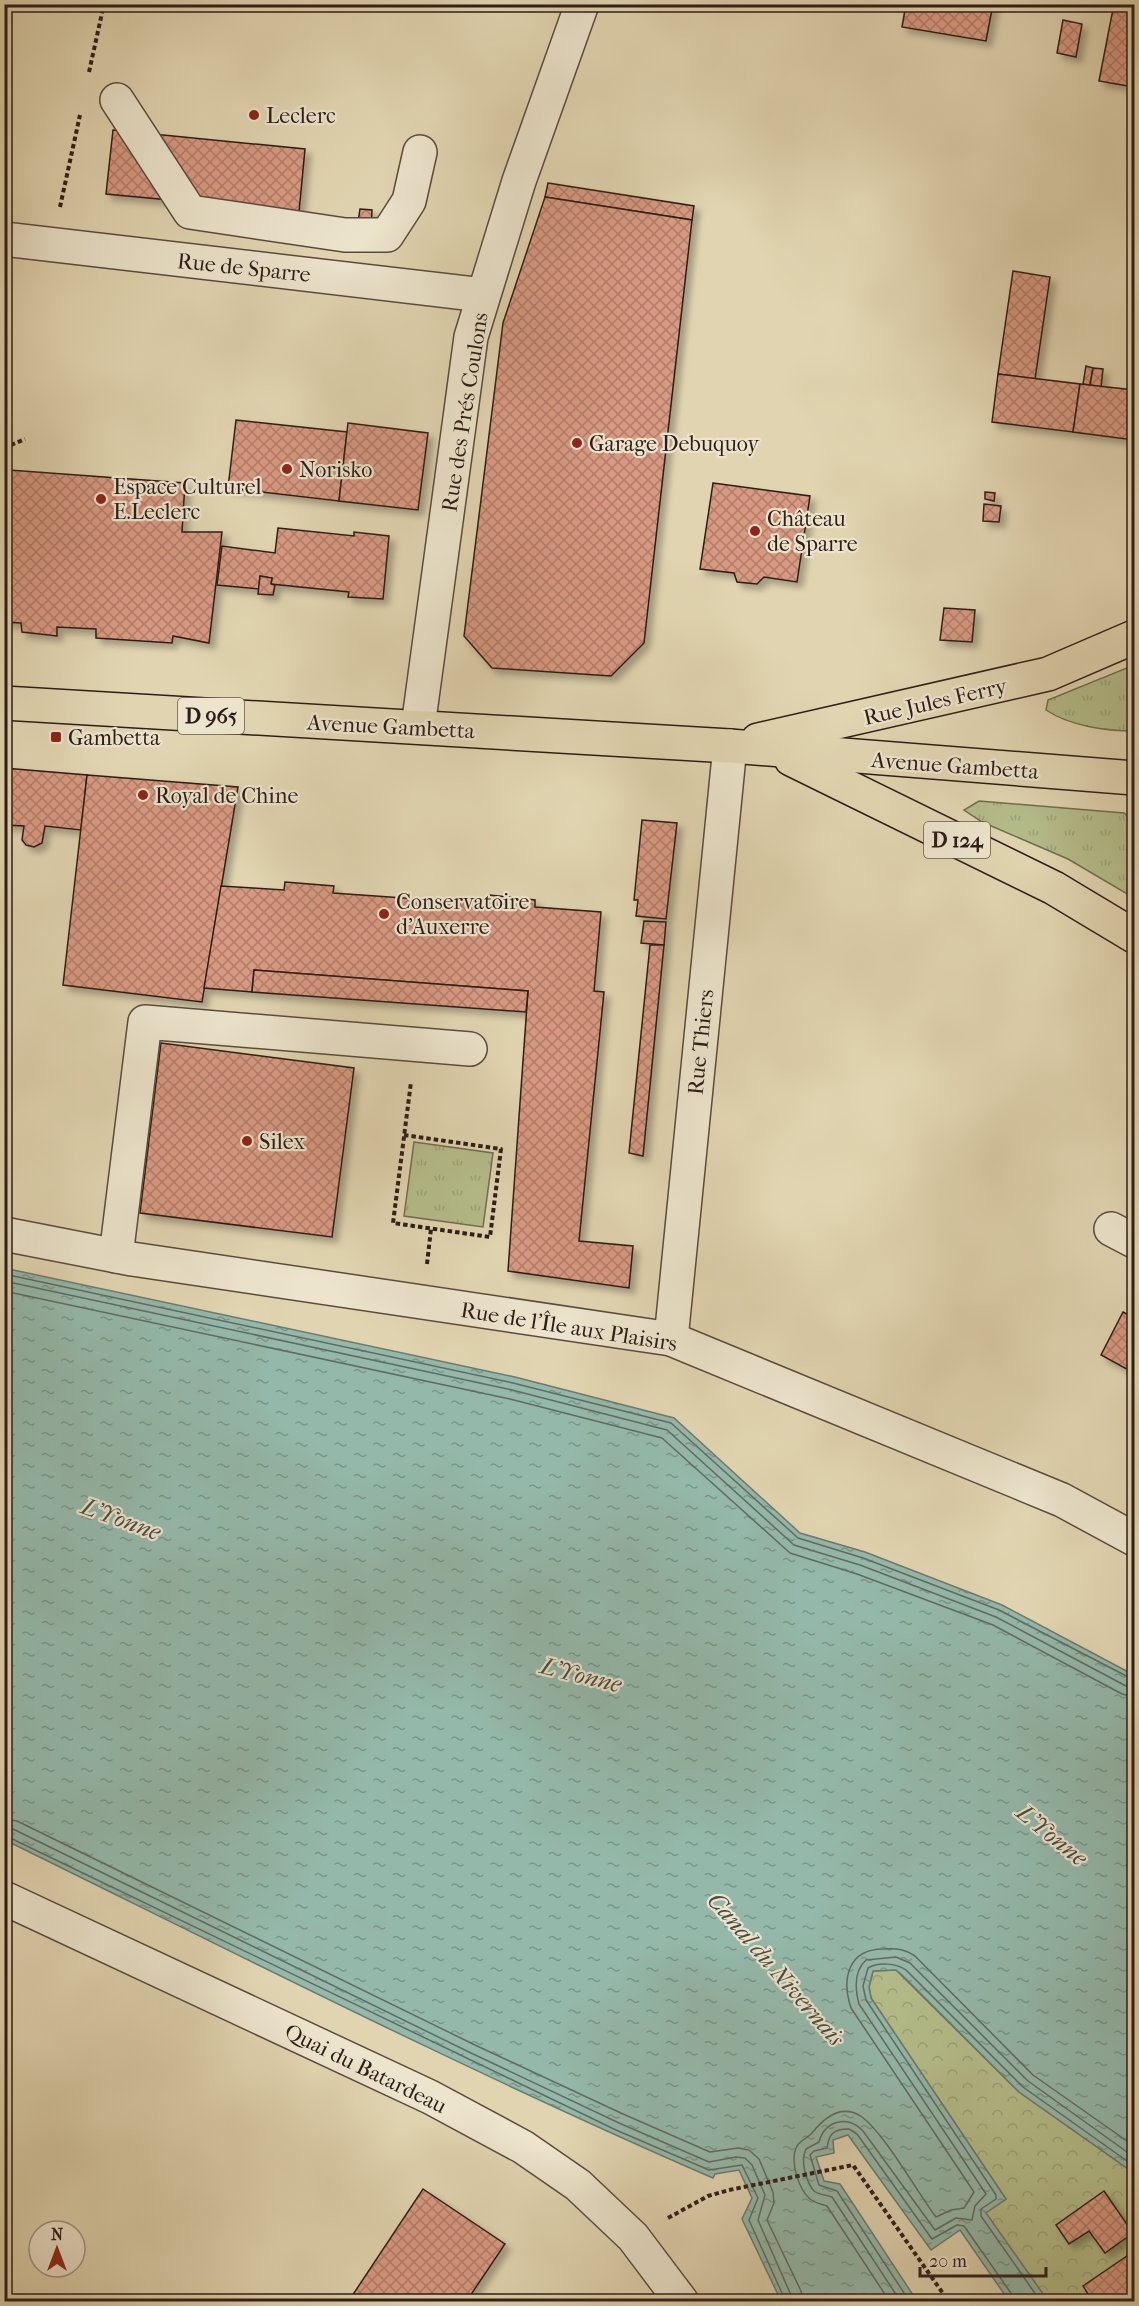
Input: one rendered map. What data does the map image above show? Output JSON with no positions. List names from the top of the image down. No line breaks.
{"streets":{"main road":["Rue Jules Ferry","D 965","Avenue Gambetta","D 124"],"street":["Rue de Sparre","Rue des Prés Coulons","Rue Thiers","Rue de l'Île aux Plaisirs","Quai du Batardeau"]},"crossings":[["Rue de Sparre","Rue des Prés Coulons"],["Rue des Prés Coulons","Avenue Gambetta"],["Rue Jules Ferry","Avenue Gambetta"],["Rue Jules Ferry","Rue Thiers"],["Avenue Gambetta","Rue Thiers"],["Rue Thiers","Rue de l'Île aux Plaisirs"]],"water":["L'Yonne","Canal du Nivernais"],"places":{"other":["Leclerc","Garage Debuquoy","Norisko","Espace Culturel E.Leclerc","Château de Sparre","Royal de Chine","Conservatoire d'Auxerre","Silex"],"transit":["Gambetta"]},"scale_bar":"20 m","north":"top"}
